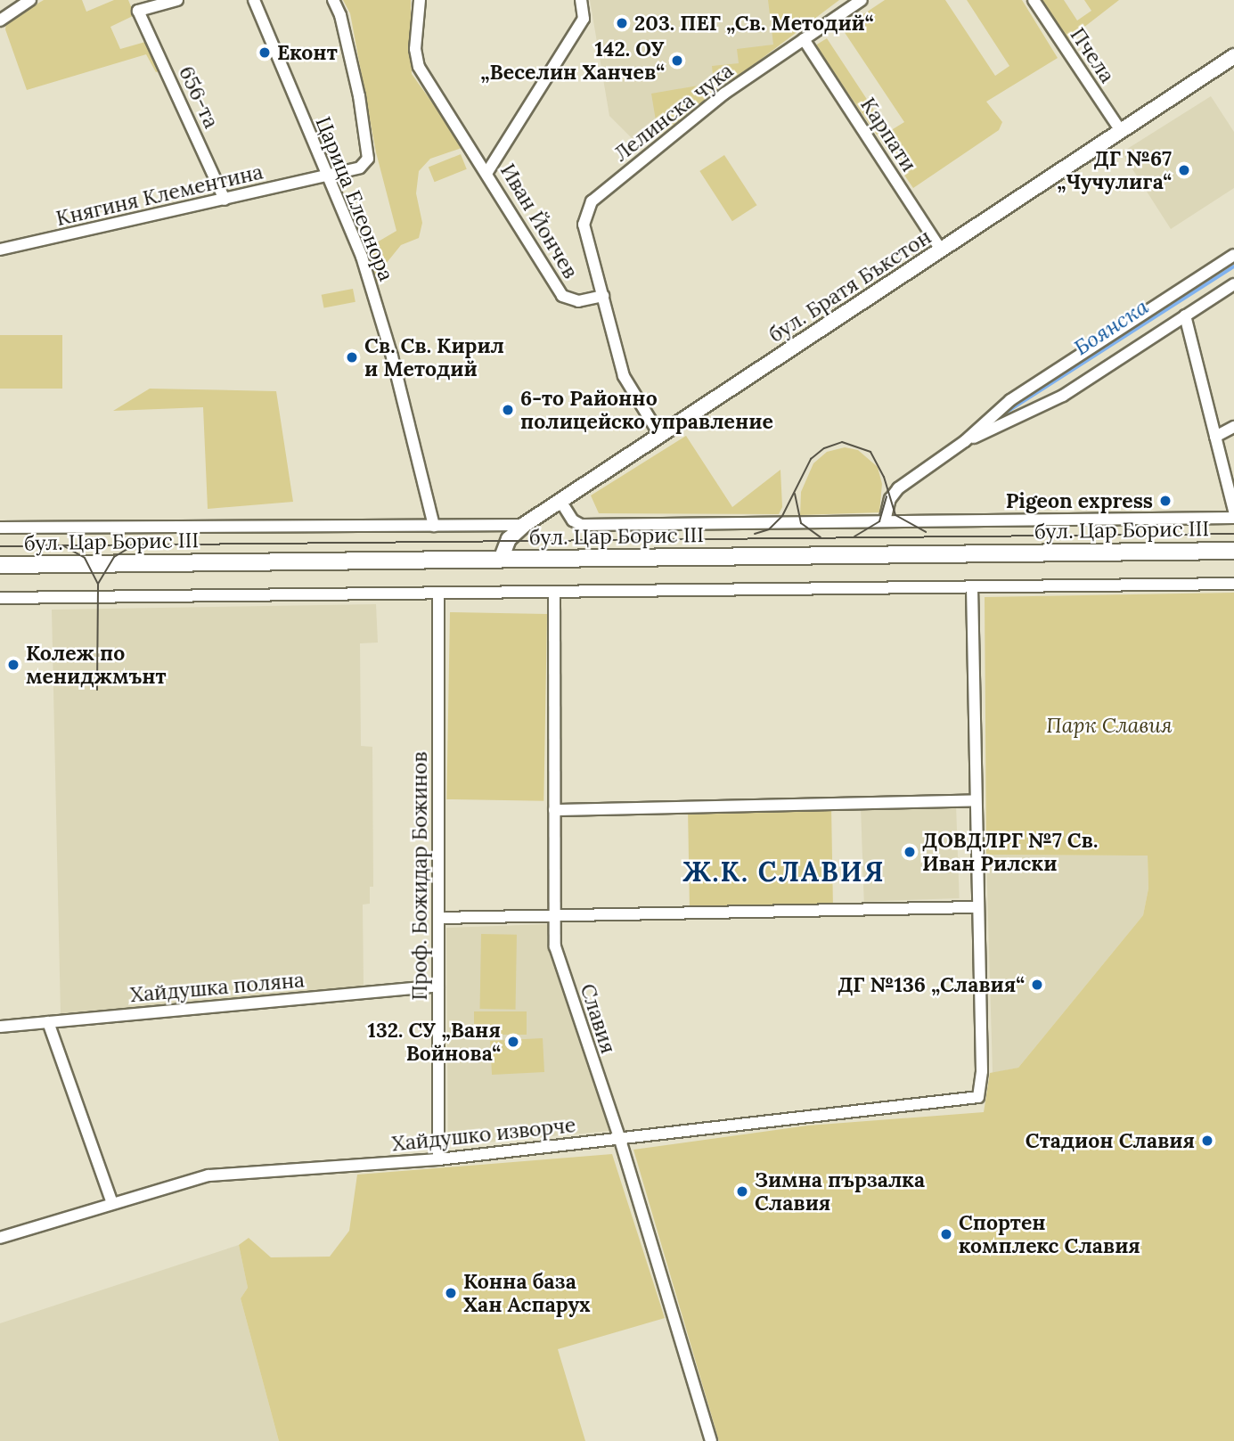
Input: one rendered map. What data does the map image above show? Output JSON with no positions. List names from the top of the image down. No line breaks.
{"streets":{"main road":["бул. Цар Борис III"],"street":["Пчела","656-та","Лелинска чука","Карпати","Княгиня Клементина","Царица Елеонора","Иван Йончев","бул. Братя Бъкстон","Проф. Божидар Божинов","Хайдушка поляна","Славия","Хайдушко изворче"]},"crossings":[["Пчела","бул. Братя Бъкстон"],["656-та","Княгиня Клементина"],["Лелинска чука","Карпати"],["Лелинска чука","Иван Йончев"],["Карпати","бул. Братя Бъкстон"],["Княгиня Клементина","Царица Елеонора"],["Царица Елеонора","бул. Цар Борис III"],["бул. Братя Бъкстон","бул. Цар Борис III"],["Проф. Божидар Божинов","Хайдушка поляна"],["Проф. Божидар Божинов","Хайдушко изворче"],["Славия","Хайдушко изворче"]],"districts":["Ж.К. СЛАВИЯ"],"water":["Боянска"],"parks":["Парк Славия"],"places":["203. ПЕГ „Св. Методий“","Еконт","142. ОУ „Веселин Ханчев“","ДГ №67 „Чучулига“","Св. Св. Кирил и Методий","6-то Районно полицейско управление","Pigeon express","Колеж по мениджмънт","ДОВДЛРГ №7 Св. Иван Рилски","ДГ №136 „Славия“","132. СУ „Ваня Войнова“","Стадион Славия","Зимна пързалка Славия","Спортен комплекс Славия","Конна база Хан Аспарух"]}
